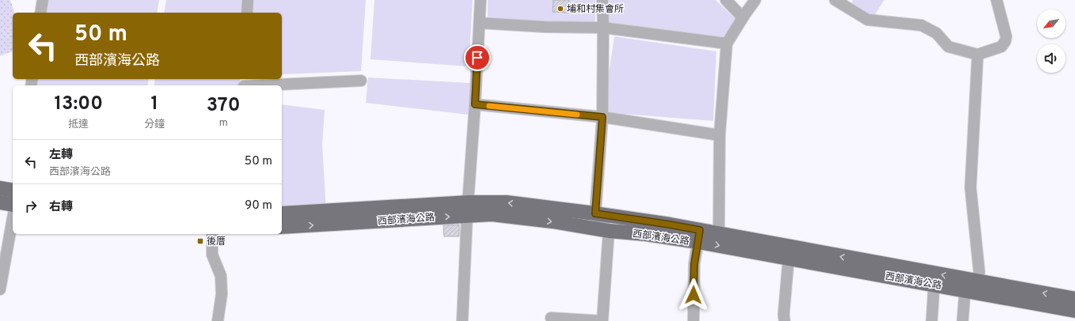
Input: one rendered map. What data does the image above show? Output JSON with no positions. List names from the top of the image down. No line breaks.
{"streets":{"main road":["西部濱海公路"]},"places":{"other":["埔和村集會所"],"transit":["後厝"]},"north":"bottom left","page":{"turn":["50 m","西部濱海公路"],"eta":["13:00","抵達","1","分鐘","370","m"],"list":[{"name":"左轉","note":"西部濱海公路","value":"50 m"},{"name":"右轉","value":"90 m"}]}}
